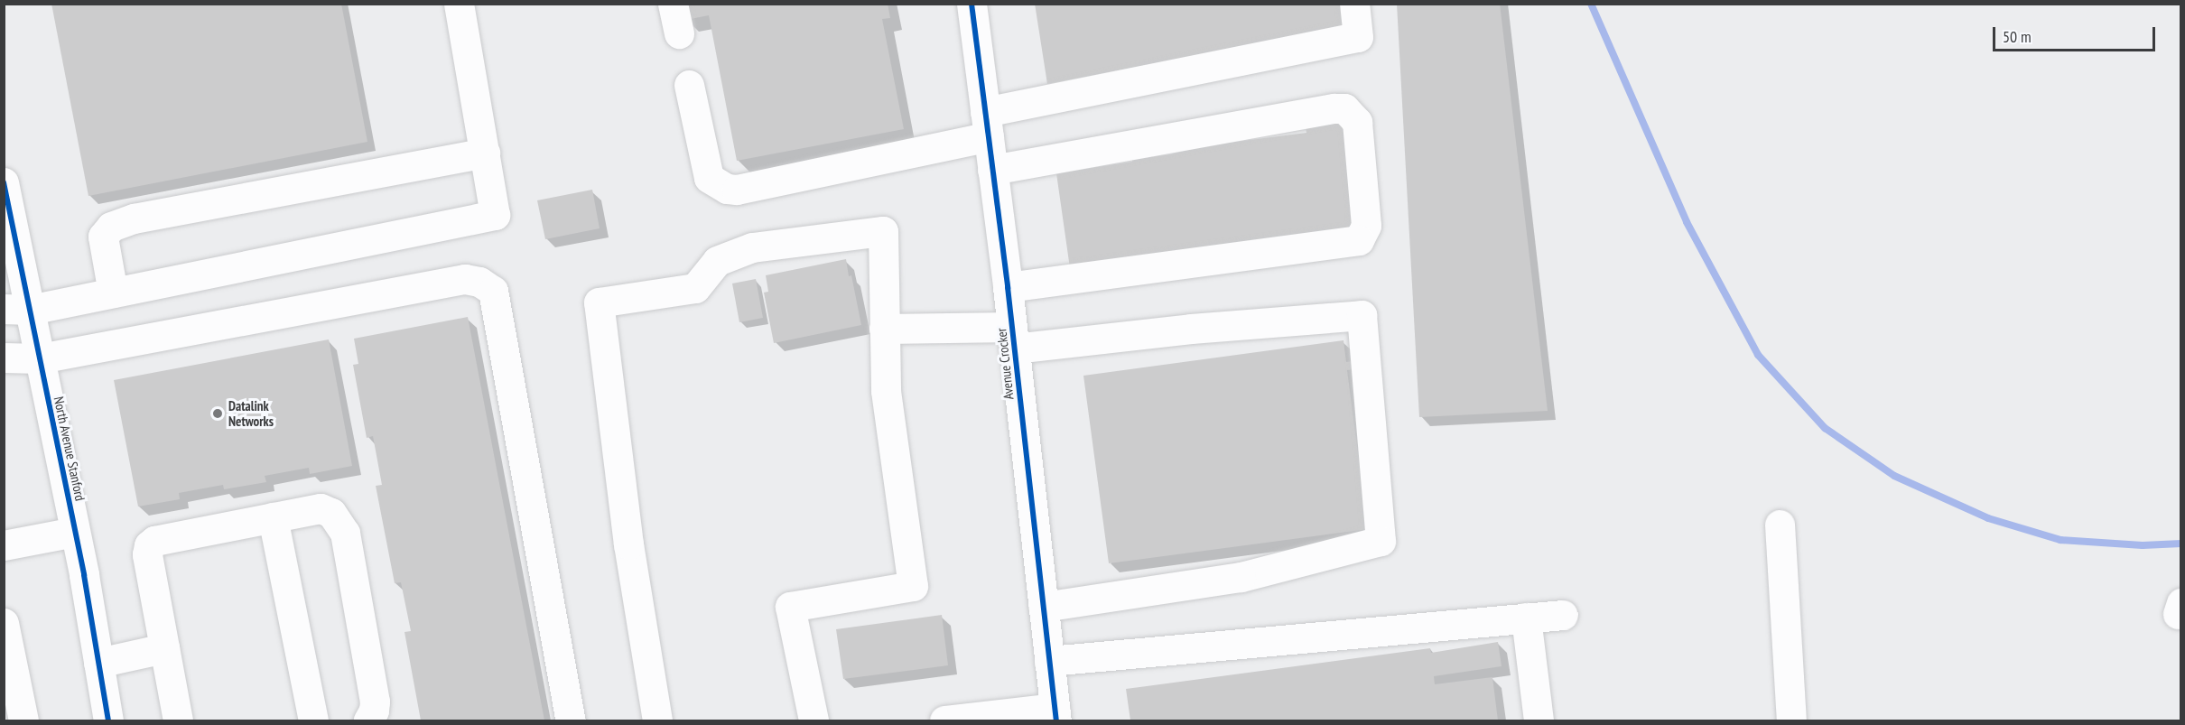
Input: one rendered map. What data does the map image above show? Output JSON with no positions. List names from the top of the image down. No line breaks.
{"streets":{"street":["Avenue Crocker","North Avenue Stanford"]},"places":["Datalink Networks"],"scale_bar":"50 m"}
